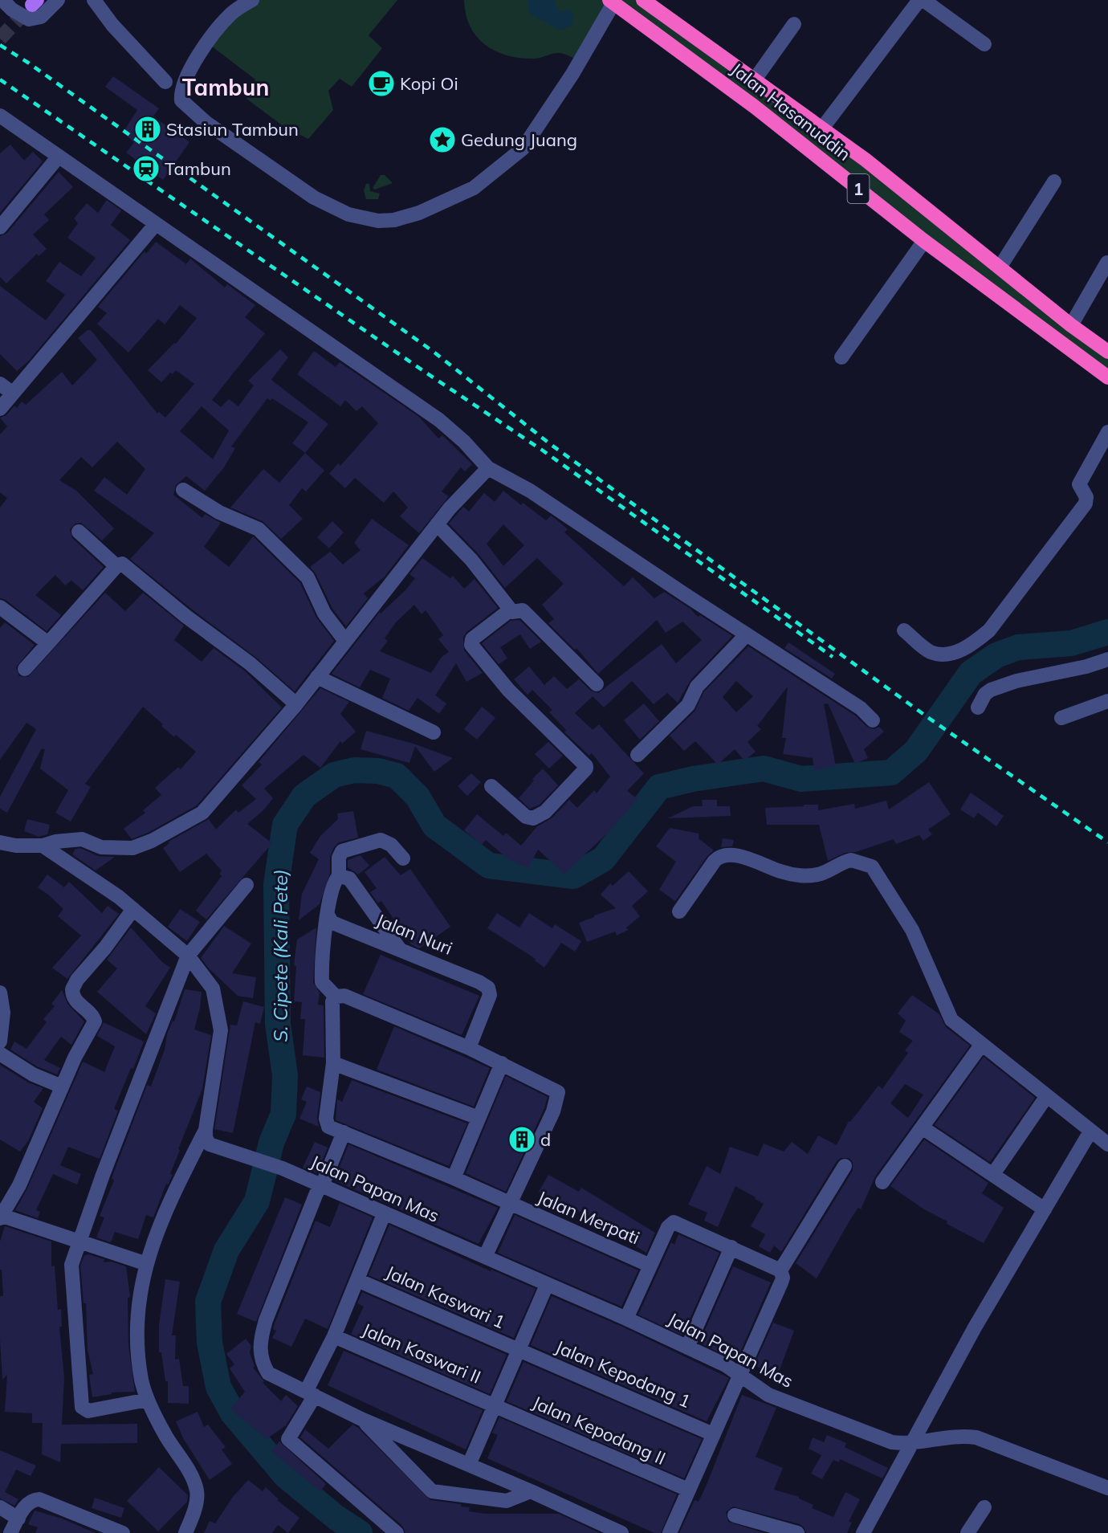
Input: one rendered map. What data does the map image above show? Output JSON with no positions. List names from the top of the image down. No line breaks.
{"streets":{"highway":["Jalan Hasanuddin","1"],"street":["Jalan Nuri","Jalan Papan Mas","Jalan Merpati","Jalan Kaswari 1","Jalan Kaswari II","Jalan Kepodang 1","Jalan Kepodang II"]},"crossings":[["Jalan Kaswari 1","Jalan Kepodang 1"],["Jalan Kaswari II","Jalan Kepodang II"]],"districts":["Tambun"],"water":["S. Cipete (Kali Pete)"],"places":{"cafe":["Kopi Oi"],"building":["Stasiun Tambun","d"],"place":["Gedung Juang"],"station":["Tambun"]}}
